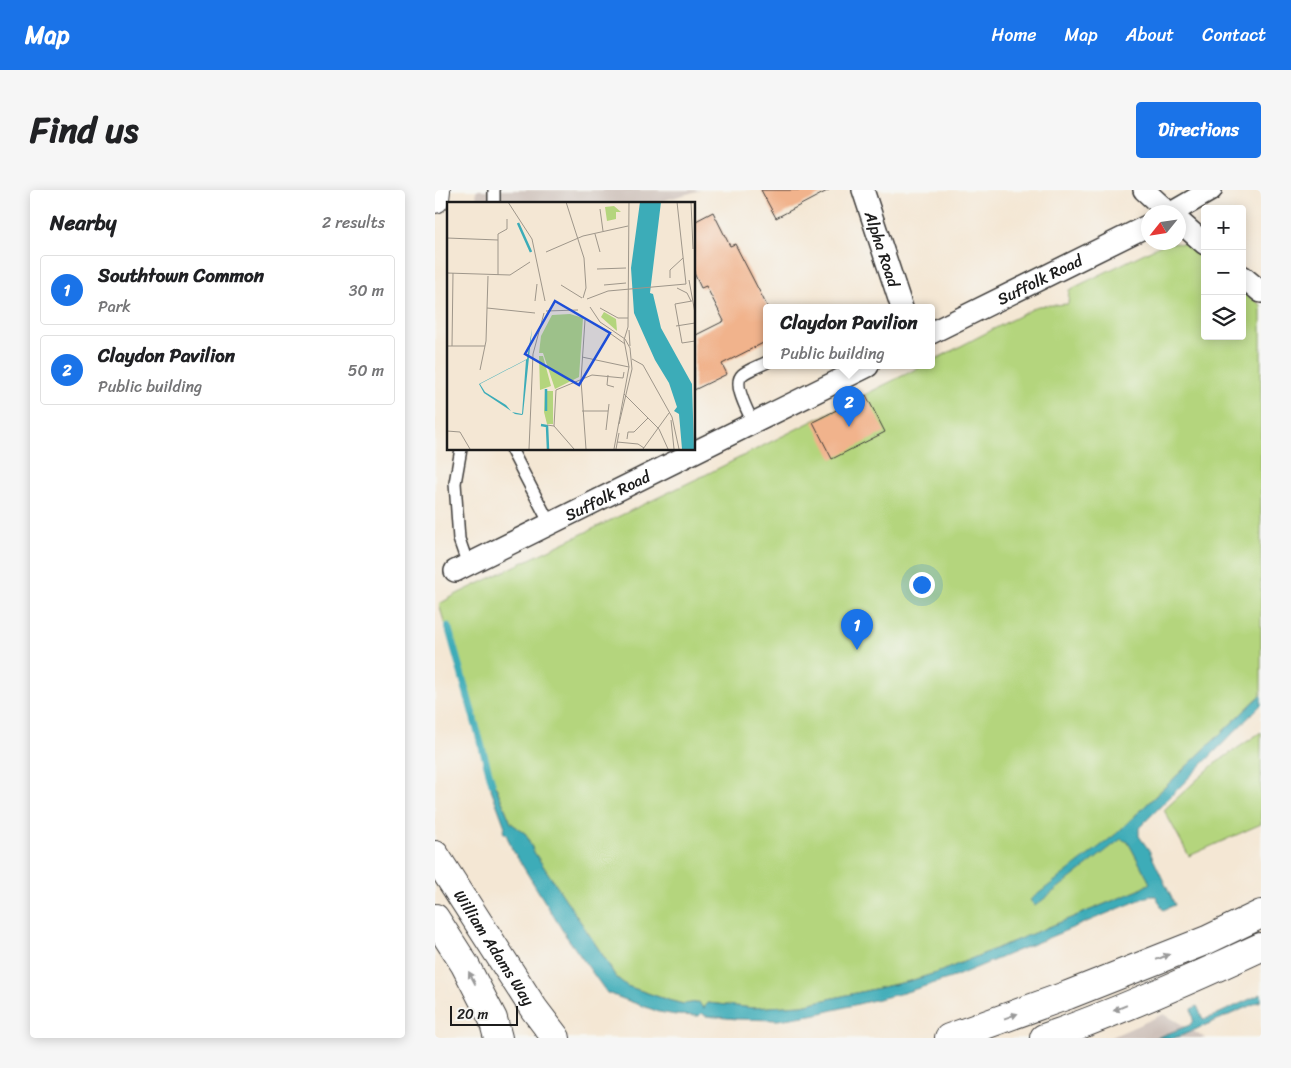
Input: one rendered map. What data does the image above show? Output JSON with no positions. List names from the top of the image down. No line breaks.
{"streets":{"main road":["William Adams Way"],"street":["Alpha Road","Suffolk Road"]},"scale_bar":"20 m","north":"bottom left","page":{"header":"Map","nav":["Home","Map","About","Contact"],"title":"Find us","buttons":"Directions","heading":["Nearby","2 results"],"map_buttons":["+","−"],"list":[{"mark":"1","name":"Southtown Common","note":"Park","value":"30 m"},{"mark":"2","name":"Claydon Pavilion","note":"Public building","value":"50 m"}],"popup":["Claydon Pavilion","Public building"],"pins":["2","1"],"scale":"20 m"}}
